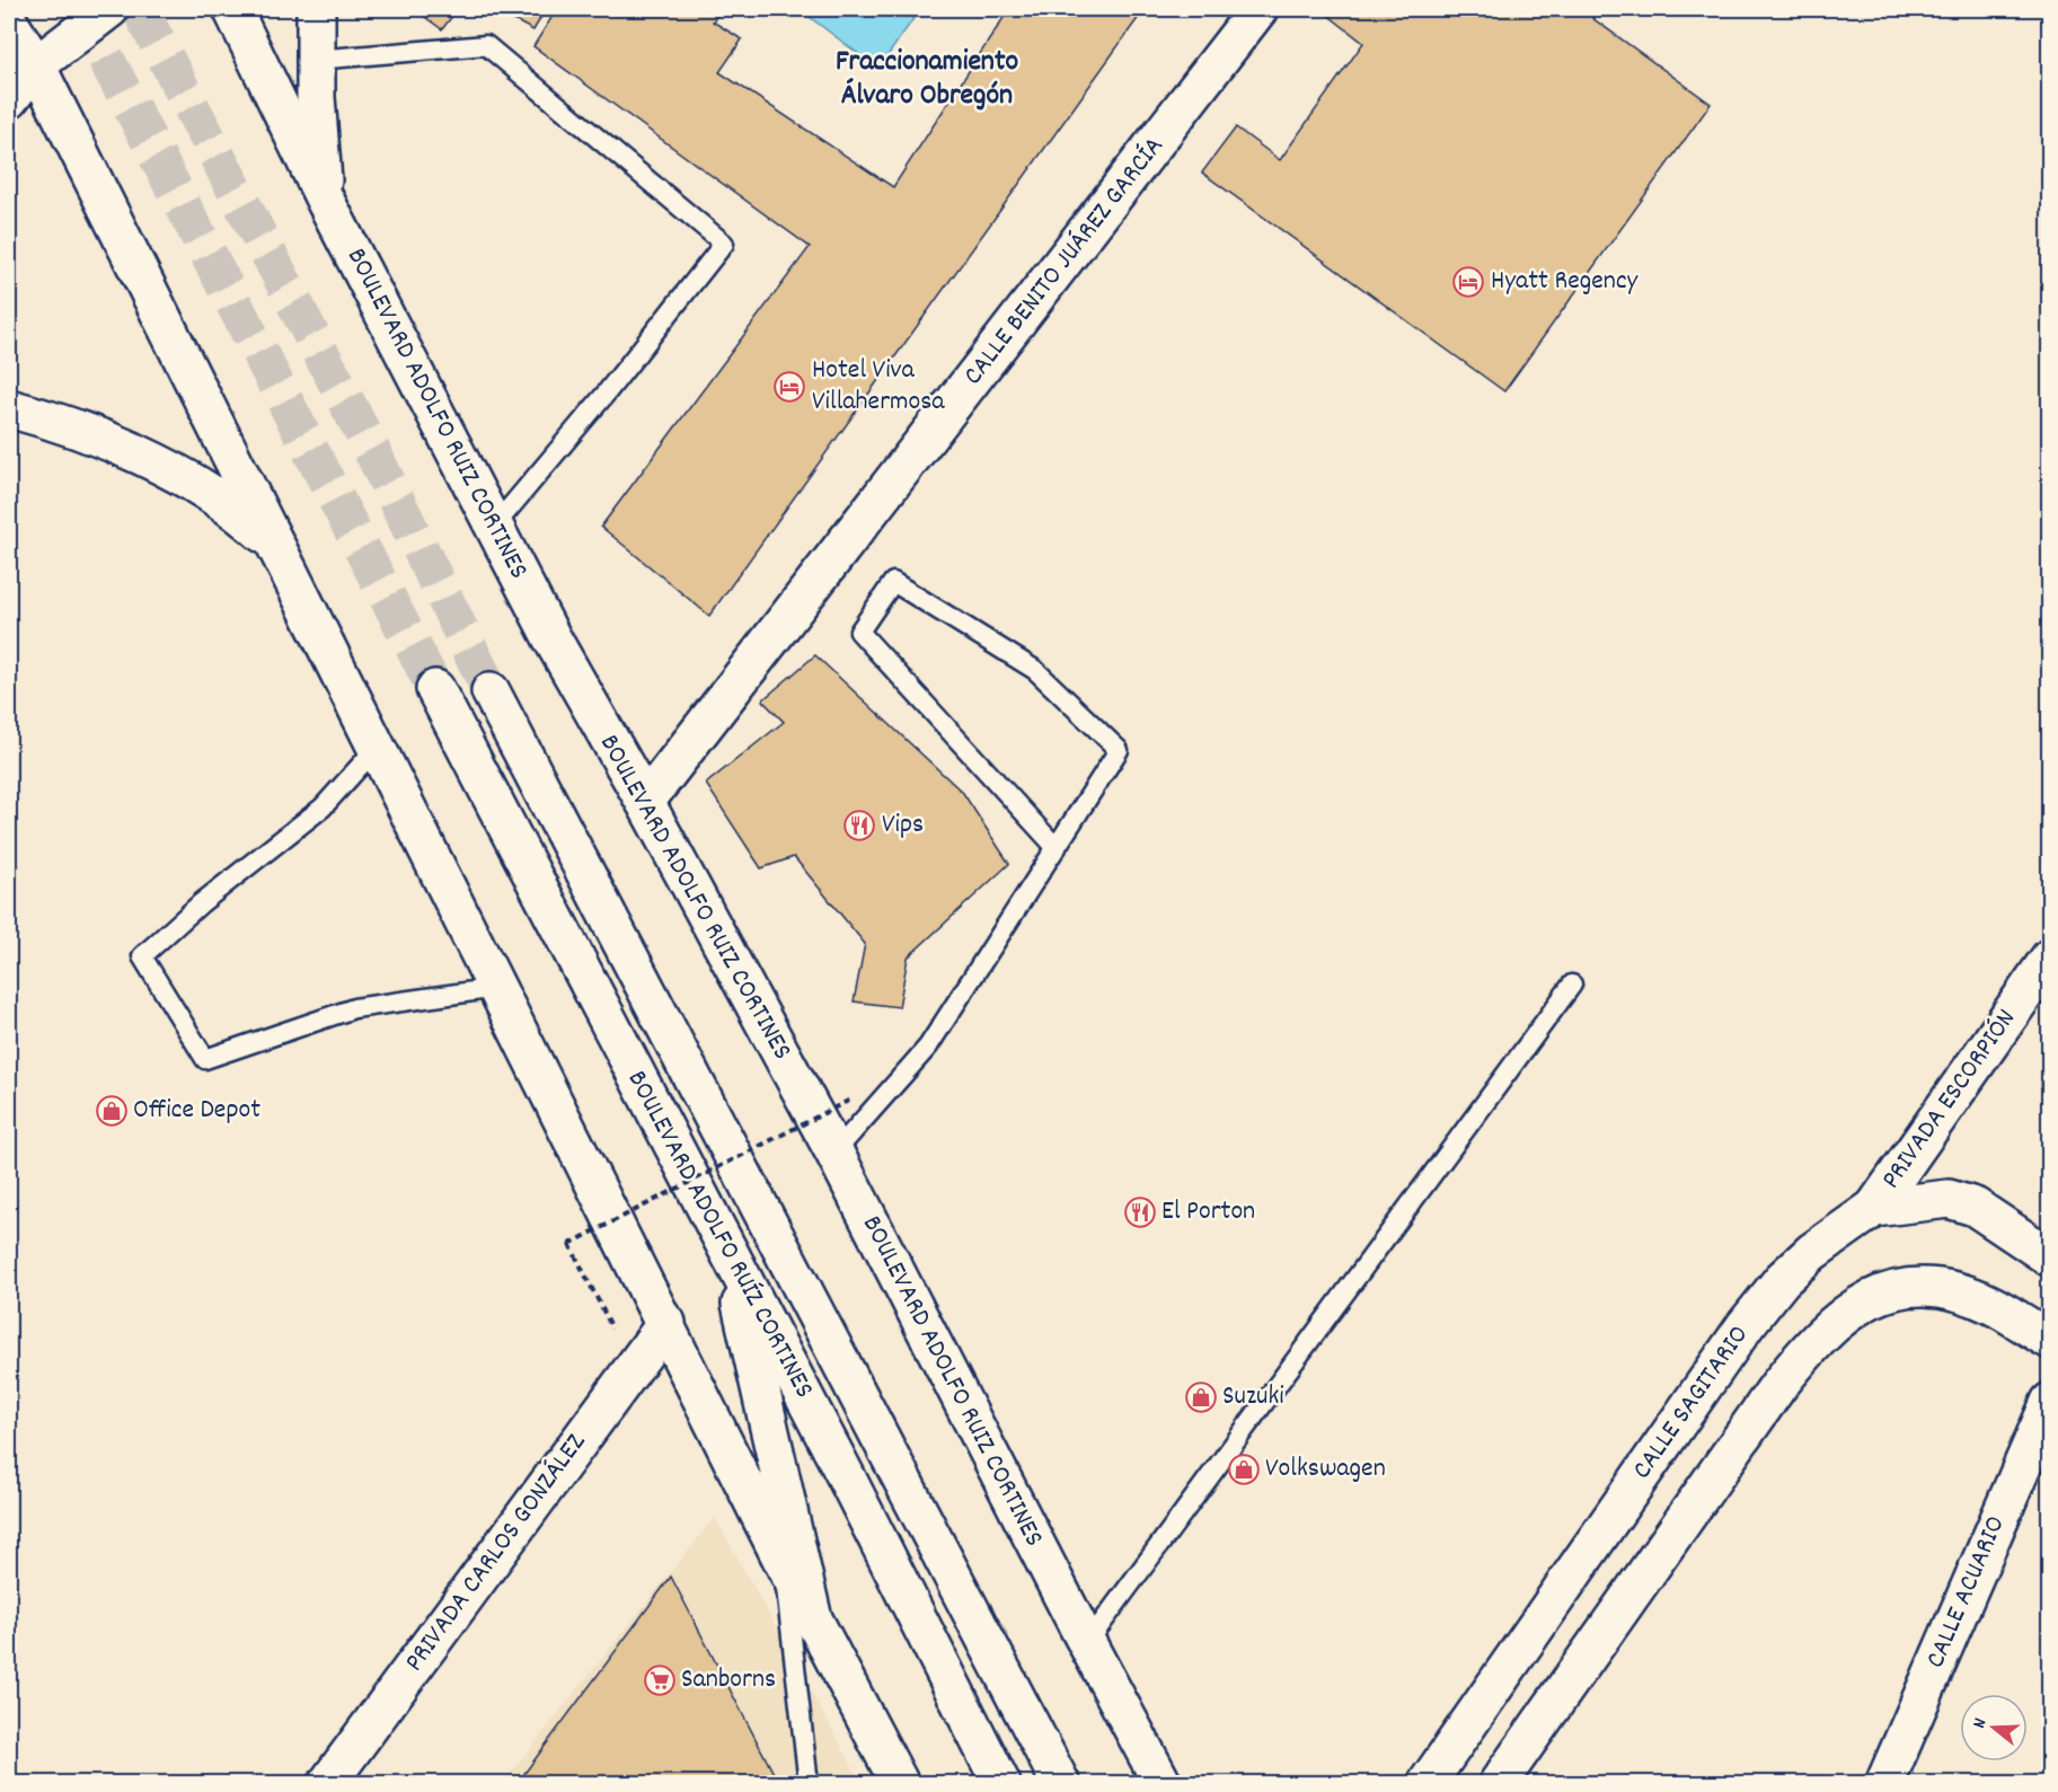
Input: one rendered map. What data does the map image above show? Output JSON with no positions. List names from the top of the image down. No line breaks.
{"streets":{"main road":["CALLE BENITO JUÁREZ GARCÍA","BOULEVARD ADOLFO RUIZ CORTINES","PRIVADA ESCORPIÓN","BOULEVARD ADOLFO RUÍZ CORTINES","CALLE SAGITARIO","PRIVADA CARLOS GONZÁLEZ","CALLE ACUARIO"]},"crossings":[["CALLE BENITO JUÁREZ GARCÍA","BOULEVARD ADOLFO RUIZ CORTINES"],["PRIVADA ESCORPIÓN","CALLE SAGITARIO"]],"districts":["Fraccionamiento Álvaro Obregón"],"places":{"hotel":["Hyatt Regency","Hotel Viva Villahermosa"],"restaurant":["Vips","El Porton"],"shop":["Office Depot","Suzuki","Volkswagen"],"supermarket":["Sanborns"]},"north":"left"}
